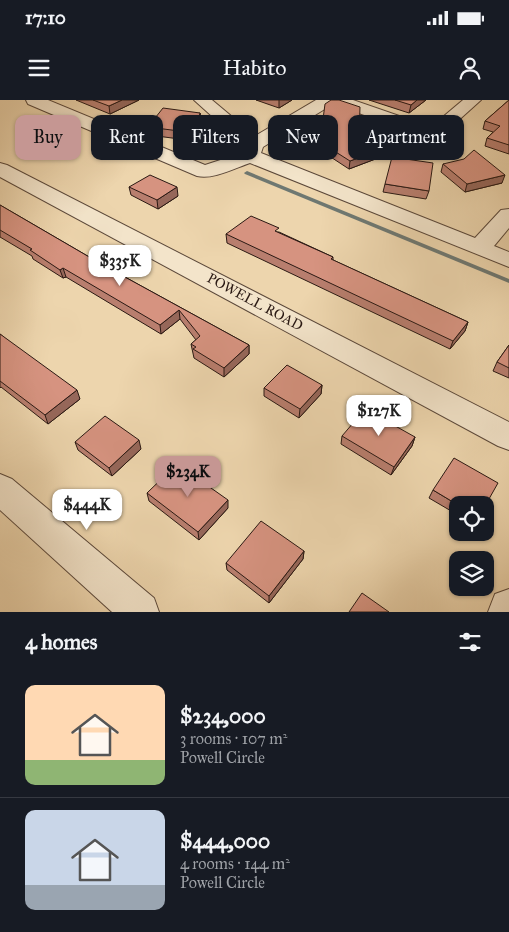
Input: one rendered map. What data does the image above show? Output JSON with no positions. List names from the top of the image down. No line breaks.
{"streets":{"street":["POWELL ROAD"]},"page":{"status":"17:10","header":"Habito","chip":["Buy","Rent","Filters","New","Apartment"],"price":["$335K","$127K","$234K","$444K"],"heading":"4 homes","list":[{"name":"$234,000","note":"3 rooms · 107 m² · Powell Circle"},{"name":"$444,000","note":"4 rooms · 144 m² · Powell Circle"}]}}
